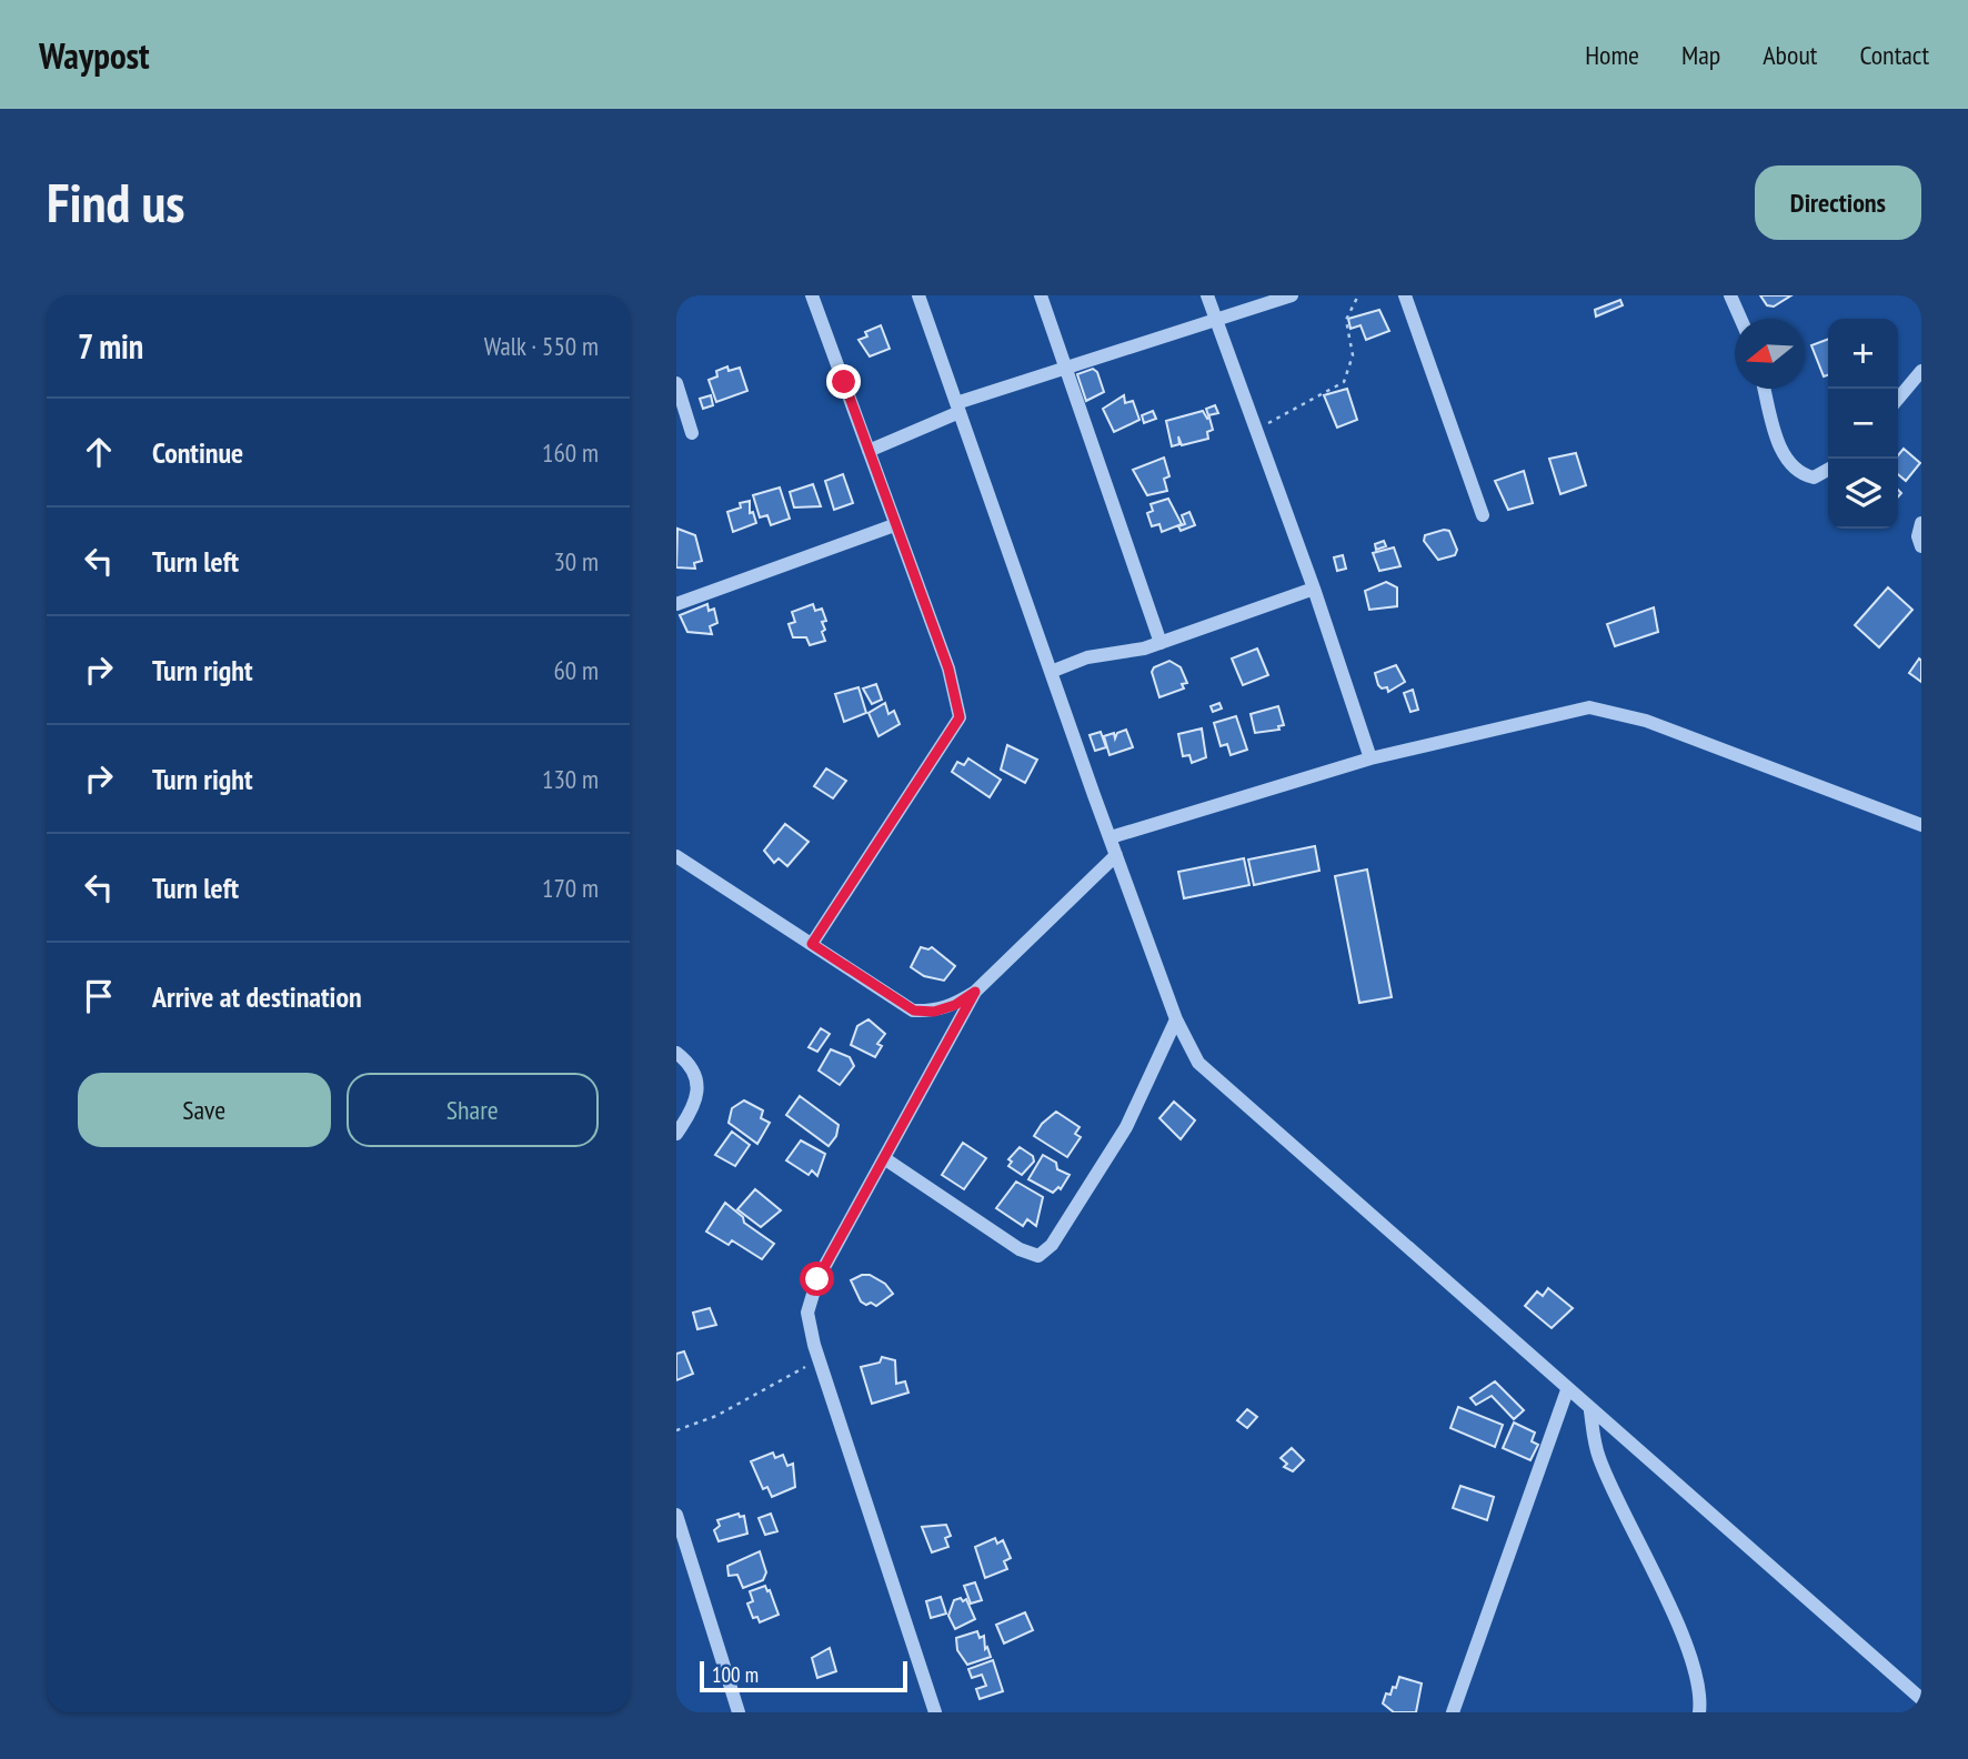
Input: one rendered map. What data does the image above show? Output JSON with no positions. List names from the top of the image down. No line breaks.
{"scale_bar":"100 m","north":"left","page":{"header":"Waypost","nav":["Home","Map","About","Contact"],"buttons":["Directions",["Save","Share"]],"title":"Find us","heading":["7 min","Walk · 550 m"],"map_buttons":["+","−"],"list":[["Continue","160 m"],["Turn left","30 m"],["Turn right","60 m"],["Turn right","130 m"],["Turn left","170 m"],"Arrive at destination"],"scale":"100 m"}}
